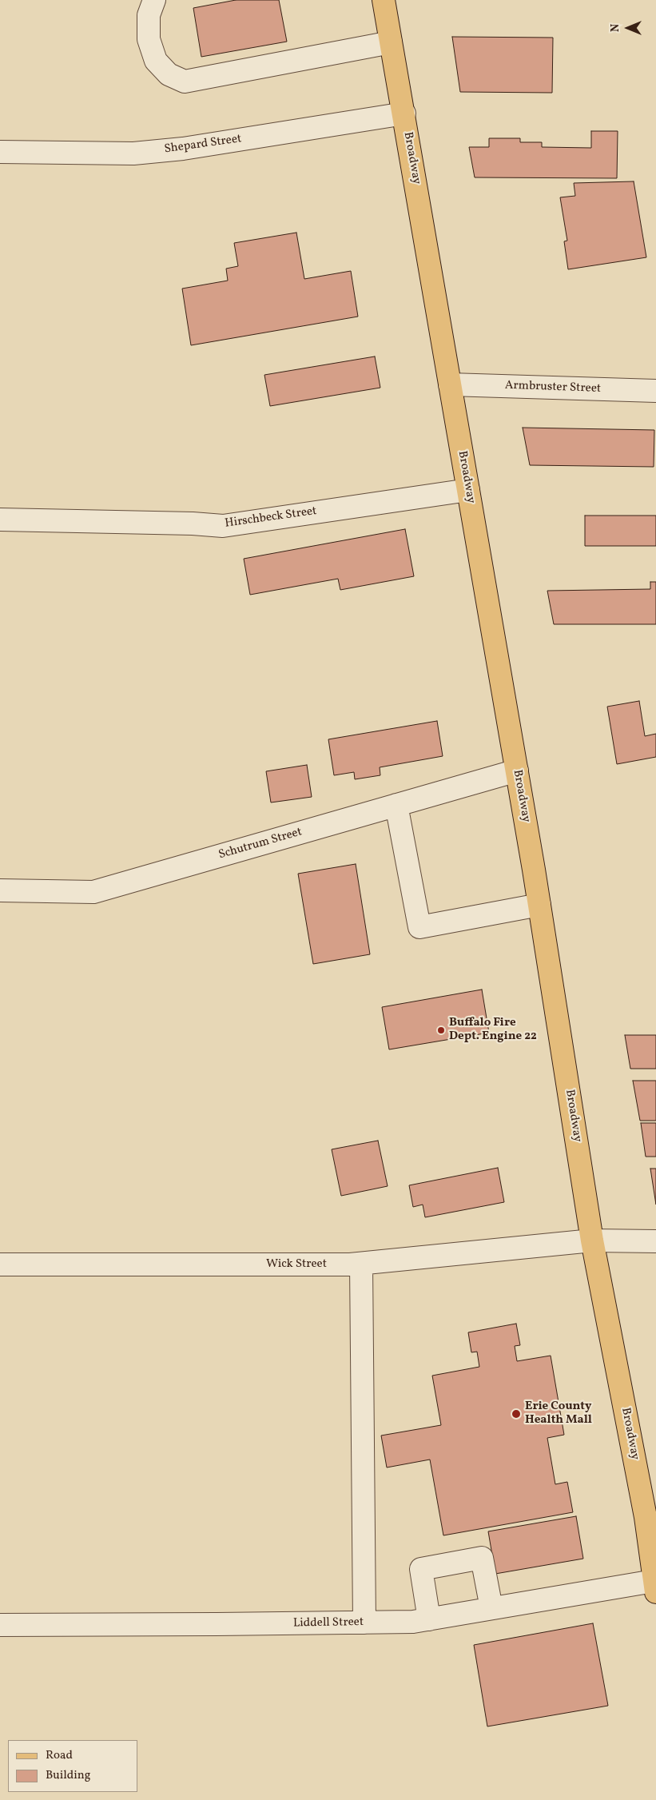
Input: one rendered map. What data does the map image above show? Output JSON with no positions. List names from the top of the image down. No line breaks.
{"streets":{"main road":["Broadway"],"street":["Shepard Street","Armbruster Street","Hirschbeck Street","Schutrum Street","Wick Street","Liddell Street"]},"crossings":[["Shepard Street","Broadway"],["Broadway","Armbruster Street"],["Broadway","Hirschbeck Street"],["Broadway","Schutrum Street"],["Broadway","Wick Street"],["Broadway","Liddell Street"]],"places":["Buffalo Fire Dept. Engine 22","Erie County Health Mall"],"legend":["Road","Building"],"north":"left"}
